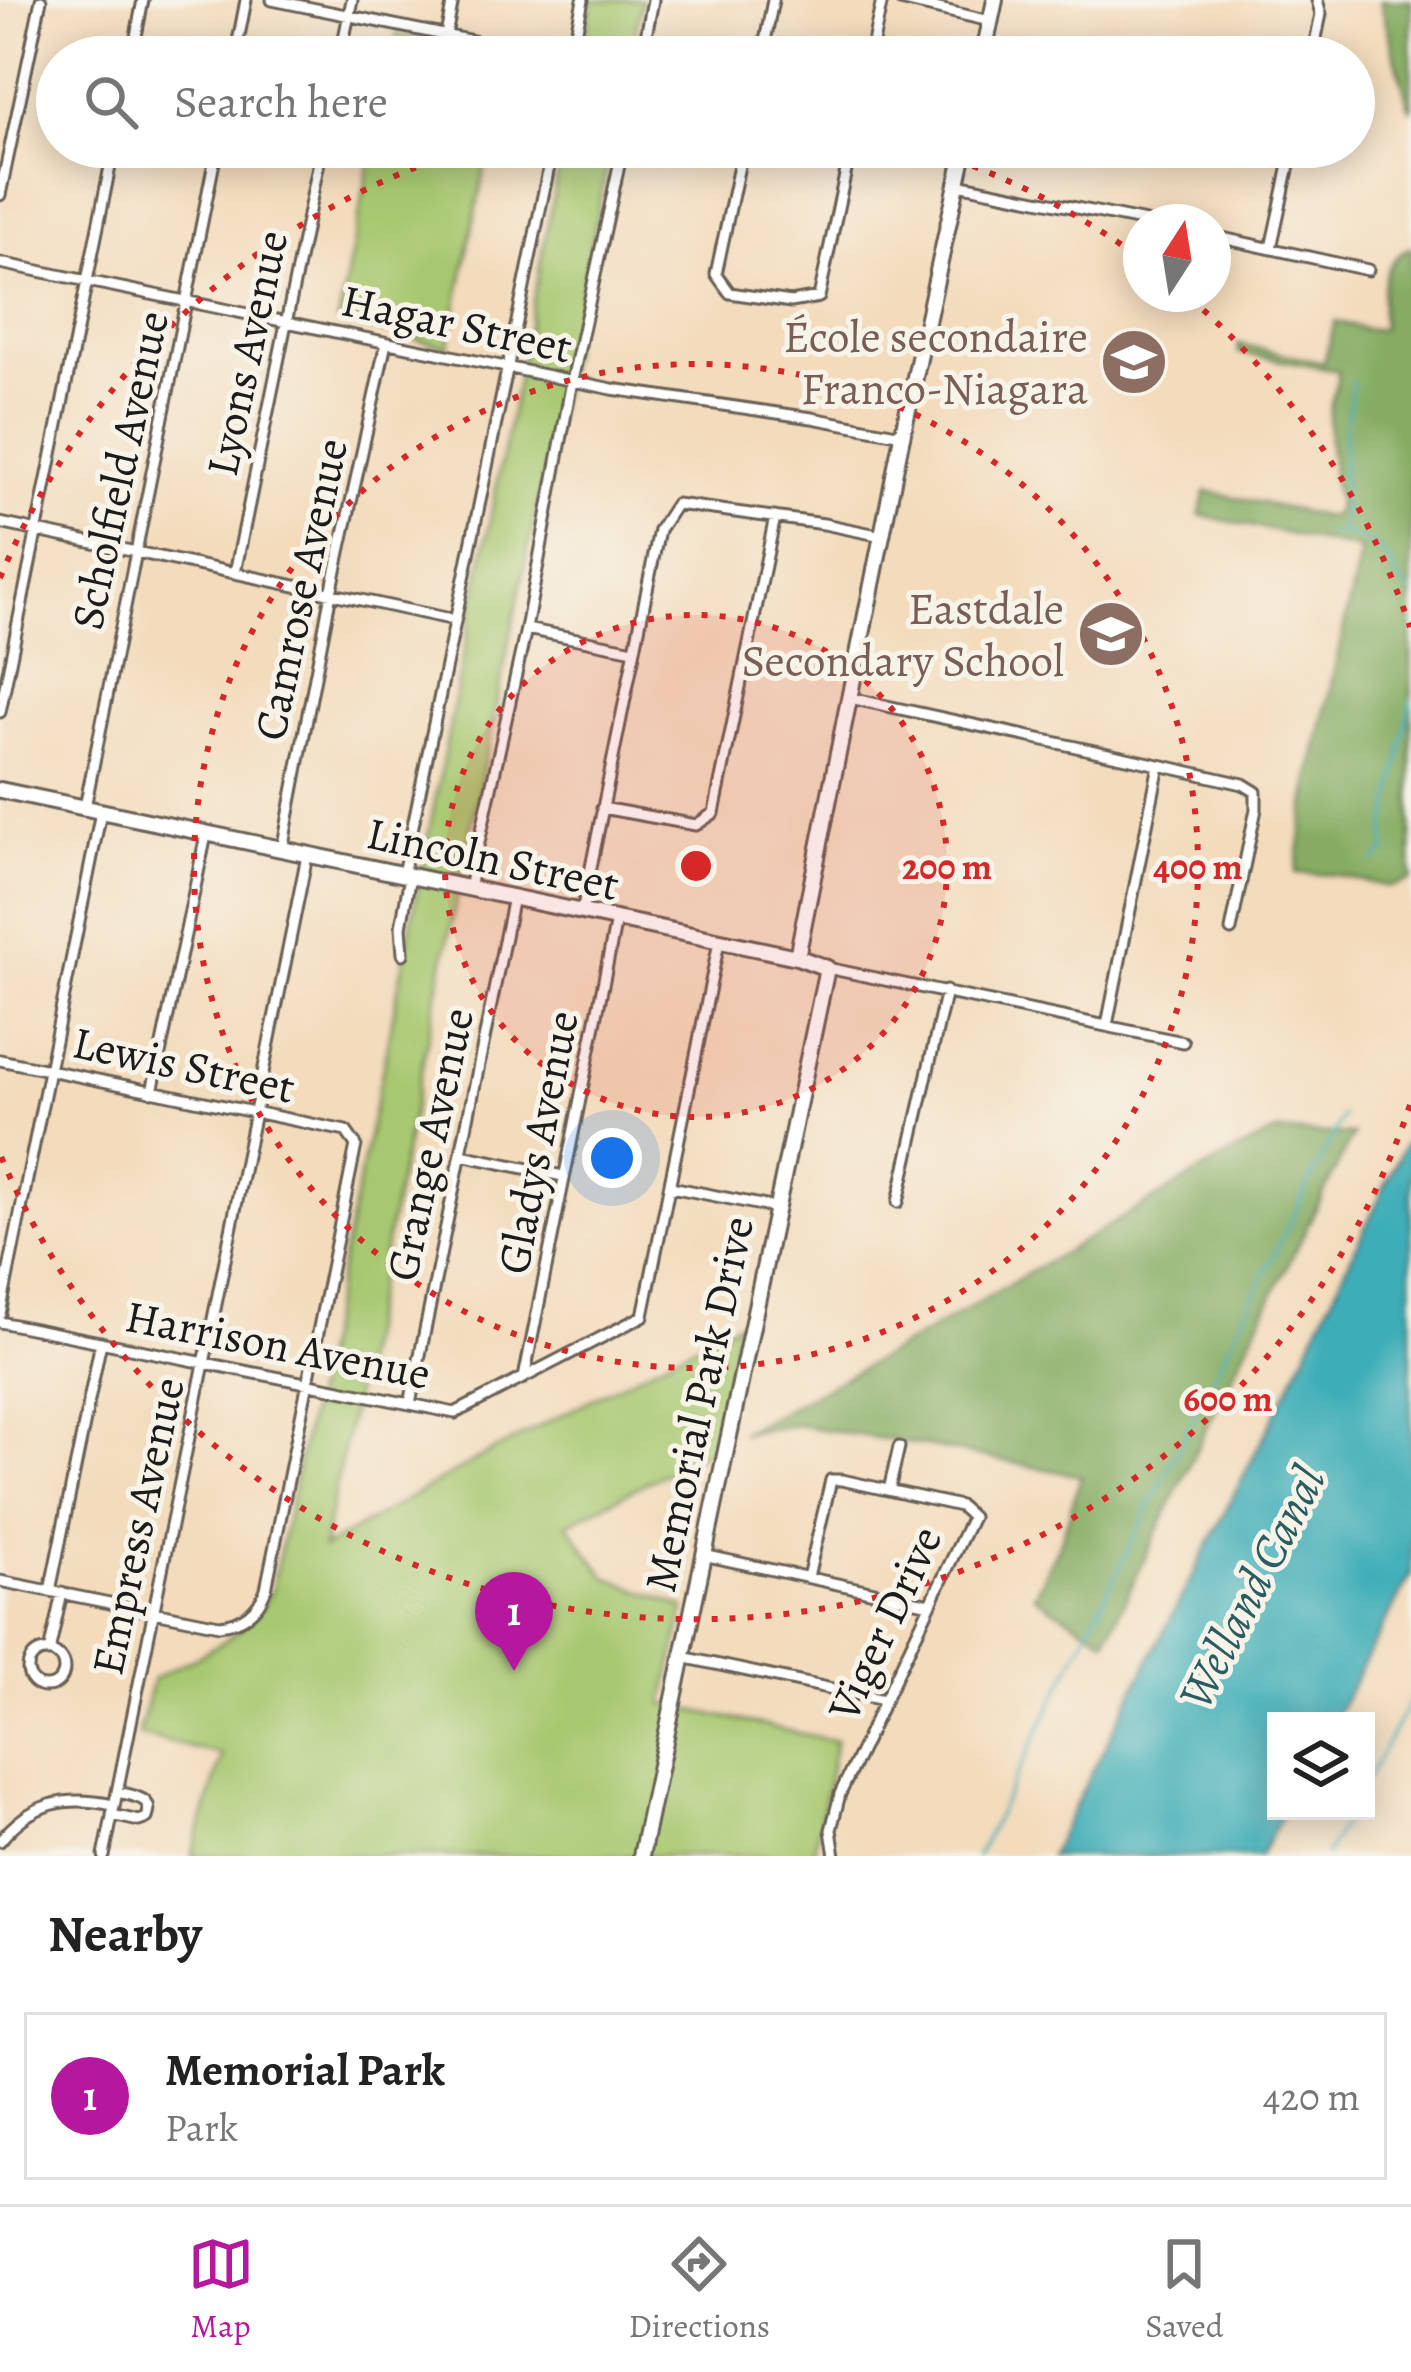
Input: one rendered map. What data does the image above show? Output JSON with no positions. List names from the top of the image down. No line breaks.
{"streets":{"main road":["Lincoln Street","Memorial Park Drive"],"street":["Hagar Street","Lyons Avenue","Scholfield Avenue","Camrose Avenue","Lewis Street","Gladys Avenue","Grange Avenue","Harrison Avenue","Empress Avenue","Viger Drive"]},"crossings":[["Hagar Street","Lyons Avenue"],["Hagar Street","Scholfield Avenue"],["Hagar Street","Camrose Avenue"],["Scholfield Avenue","Lincoln Street"],["Camrose Avenue","Lincoln Street"],["Lincoln Street","Gladys Avenue"],["Lincoln Street","Grange Avenue"],["Lincoln Street","Harrison Avenue"],["Lincoln Street","Memorial Park Drive"],["Lincoln Street","Empress Avenue"],["Lewis Street","Harrison Avenue"],["Lewis Street","Empress Avenue"],["Gladys Avenue","Harrison Avenue"],["Grange Avenue","Harrison Avenue"],["Harrison Avenue","Empress Avenue"]],"water":["Welland Canal"],"places":{"school or university":["École secondaire Franco-Niagara","Eastdale Secondary School"]},"north":"top","page":{"search":"Search here","pins":"1","heading":"Nearby","list":[{"mark":"1","name":"Memorial Park","note":"Park","value":"420 m"}],"nav":["Map","Directions","Saved"]},"rings":["200 m","400 m","600 m"]}
